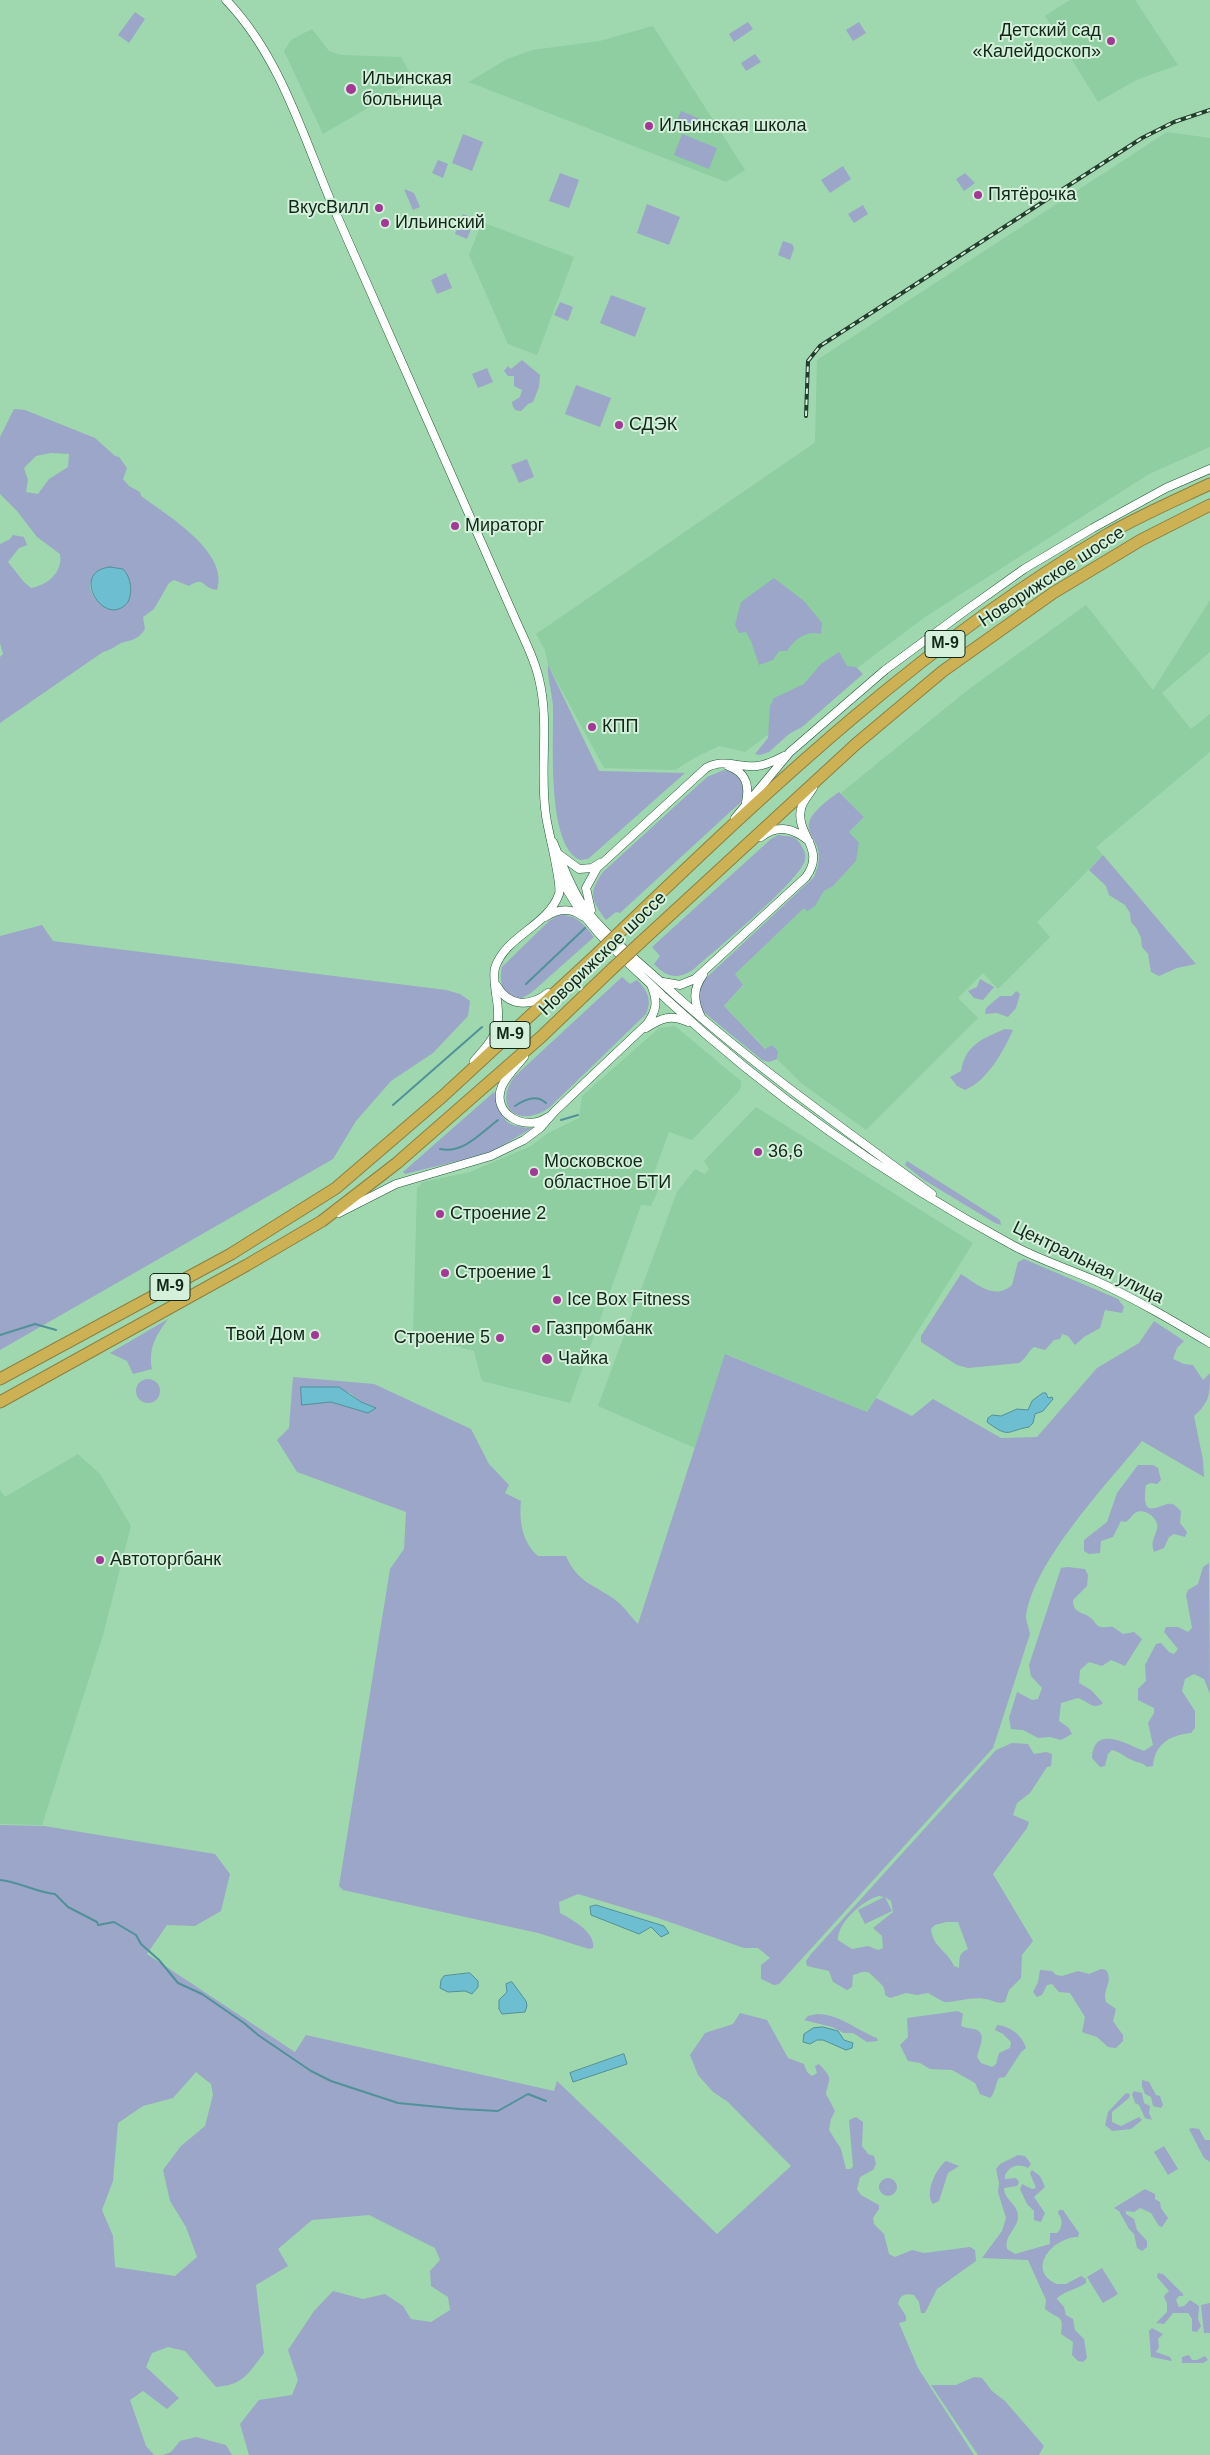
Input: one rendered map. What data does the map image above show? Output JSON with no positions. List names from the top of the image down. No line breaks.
{"streets":{"highway":["Новорижское шоссе","М-9"],"street":["Центральная улица"]},"crossings":[["Новорижское шоссе","М-9"]],"places":["Детский сад «Калейдоскоп»","Ильинская больница","Ильинская школа","Пятёрочка","ВкусВилл","Ильинский","СДЭК","Мираторг","КПП","36,6","Московское областное БТИ","Строение 2","Строение 1","Ice Box Fitness","Газпромбанк","Твой Дом","Строение 5","Чайка","Автоторгбанк"]}
